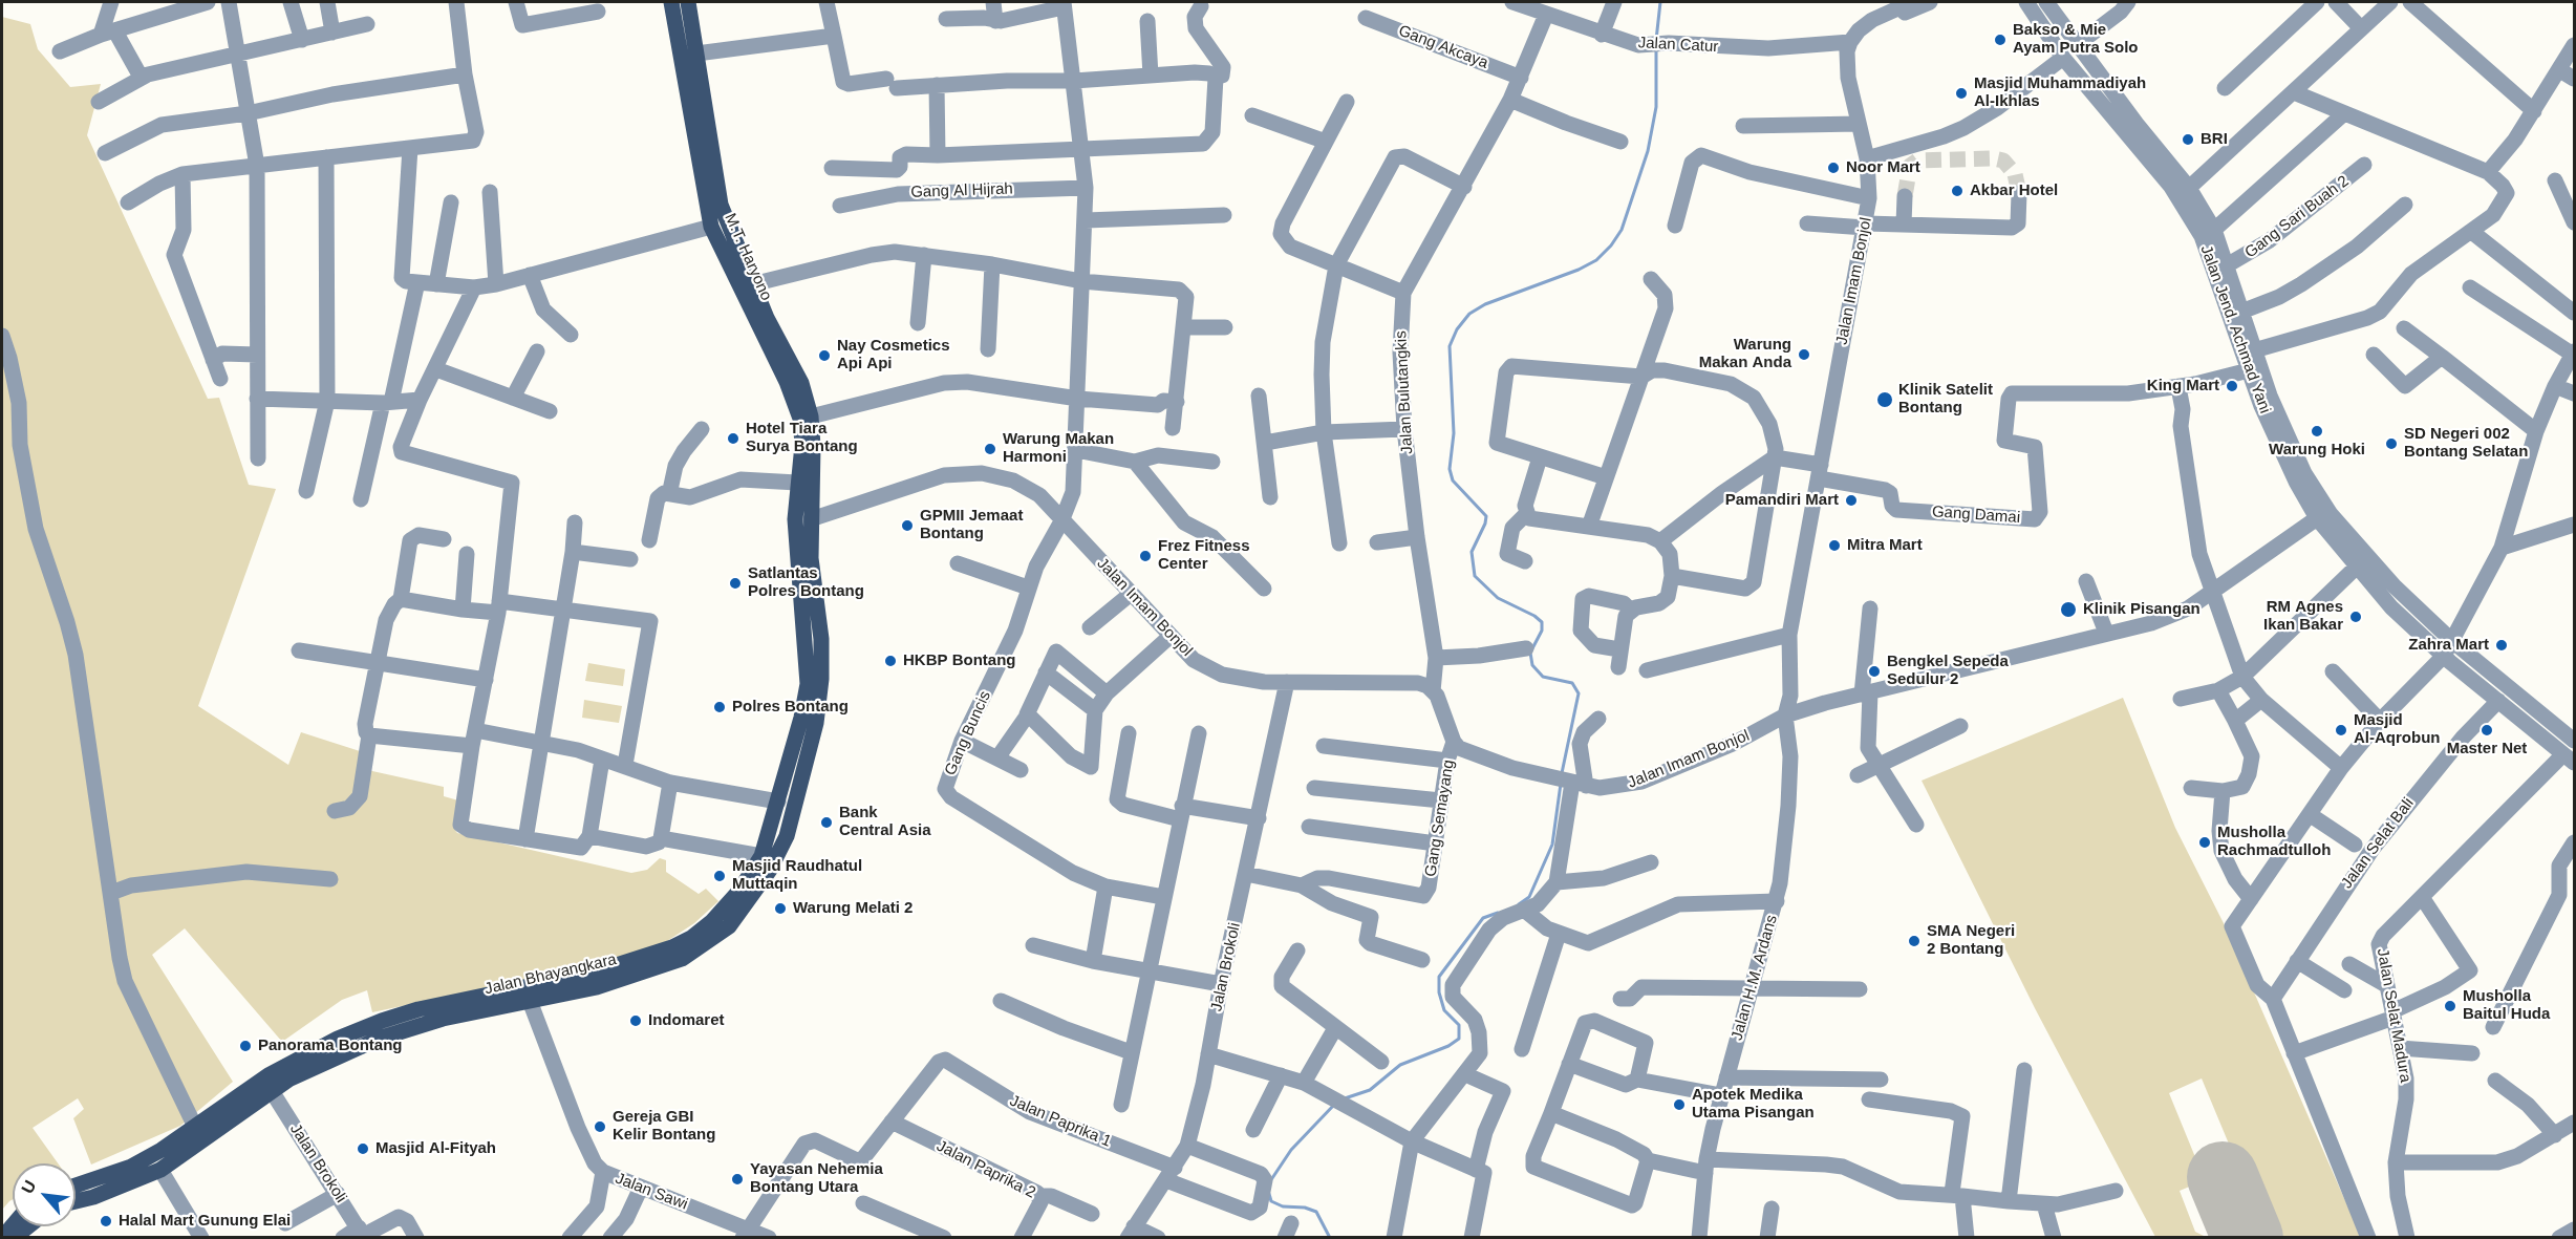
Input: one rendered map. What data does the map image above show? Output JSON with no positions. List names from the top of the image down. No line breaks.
{"streets":{"main road":["M.T. Haryono","Jalan Bhayangkara"],"street":["Jalan Catur","Gang Akcaya","Gang Al Hijrah","Gang Sari Buah 2","Jalan Imam Bonjol","Jalan Jend. Achmad Yani","Jalan Bulutangkis","Gang Damai","Gang Buncis","Gang Semayang","Jalan Selat Bali","Jalan Brokoli","Jalan H.M. Ardans","Jalan Selat Madura","Jalan Paprika 1","Jalan Paprika 2","Jalan Sawi"]},"crossings":[["Jalan Catur","Jalan Imam Bonjol"],["Jalan Catur","Jalan Bulutangkis"],["Gang Akcaya","Jalan Bulutangkis"],["Gang Al Hijrah","Gang Buncis"],["Gang Sari Buah 2","Jalan Jend. Achmad Yani"],["M.T. Haryono","Jalan Imam Bonjol"],["M.T. Haryono","Jalan Bhayangkara"],["Jalan Imam Bonjol","Jalan Bulutangkis"],["Jalan Imam Bonjol","Gang Damai"],["Jalan Imam Bonjol","Gang Buncis"],["Jalan Imam Bonjol","Gang Semayang"],["Jalan Imam Bonjol","Jalan Brokoli"],["Jalan Imam Bonjol","Jalan Bhayangkara"],["Jalan Imam Bonjol","Jalan H.M. Ardans"],["Jalan Jend. Achmad Yani","Jalan Selat Bali"],["Jalan Jend. Achmad Yani","Jalan Selat Madura"],["Jalan Brokoli","Jalan Bhayangkara"],["Jalan Brokoli","Jalan Paprika 1"],["Jalan Bhayangkara","Jalan Sawi"],["Jalan Paprika 1","Jalan Paprika 2"],["Jalan Paprika 1","Jalan Sawi"]],"places":["Bakso & Mie Ayam Putra Solo","Masjid Muhammadiyah Al-Ikhlas","BRI","Noor Mart","Akbar Hotel","Warung Makan Anda","Nay Cosmetics Api Api","King Mart","Klinik Satelit Bontang","Warung Hoki","Hotel Tiara Surya Bontang","SD Negeri 002 Bontang Selatan","Warung Makan Harmoni","Pamandiri Mart","GPMII Jemaat Bontang","Mitra Mart","Frez Fitness Center","Satlantas Polres Bontang","Klinik Pisangan","RM Agnes Ikan Bakar","Zahra Mart","HKBP Bontang","Bengkel Sepeda Sedulur 2","Polres Bontang","Masjid Al-Aqrobun","Master Net","Bank Central Asia","Musholla Rachmadtulloh","Masjid Raudhatul Muttaqin","Warung Melati 2","SMA Negeri 2 Bontang","Musholla Baitul Huda","Indomaret","Panorama Bontang","Apotek Medika Utama Pisangan","Gereja GBI Kelir Bontang","Masjid Al-Fityah","Yayasan Nehemia Bontang Utara","Halal Mart Gunung Elai"],"north":"top left"}
